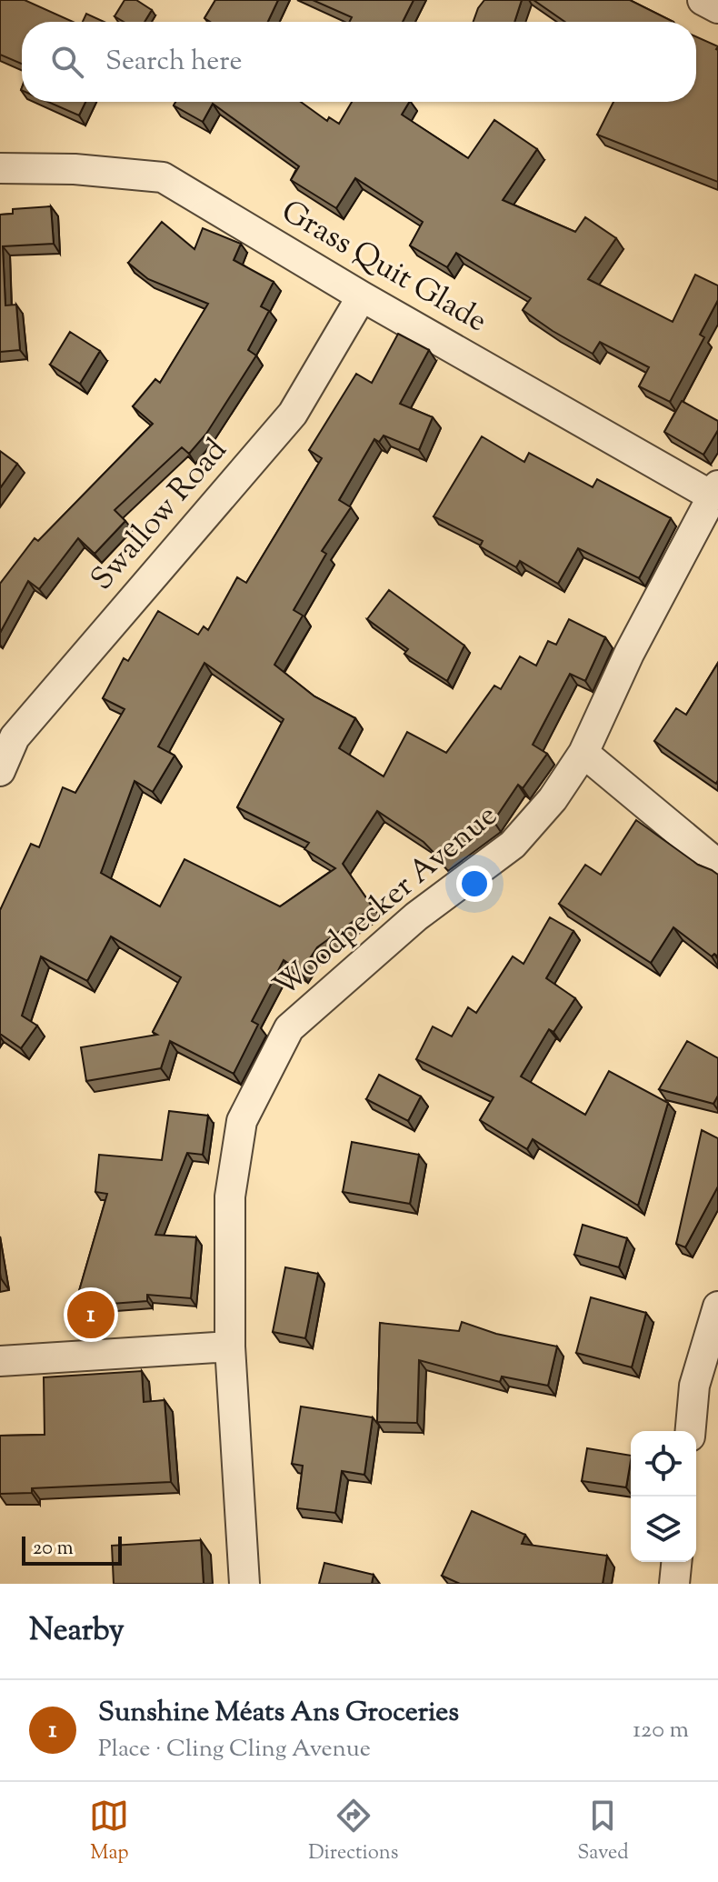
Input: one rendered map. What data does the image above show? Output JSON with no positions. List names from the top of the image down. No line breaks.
{"streets":{"street":["Grass Quit Glade","Swallow Road","Woodpecker Avenue"]},"crossings":[["Grass Quit Glade","Swallow Road"],["Grass Quit Glade","Woodpecker Avenue"]],"scale_bar":"20 m","page":{"search":"Search here","pins":"1","scale":"20 m","heading":"Nearby","list":[{"mark":"1","name":"Sunshine Méats Ans Groceries","note":"Place · Cling Cling Avenue","value":"120 m"}],"nav":["Map","Directions","Saved"]}}
